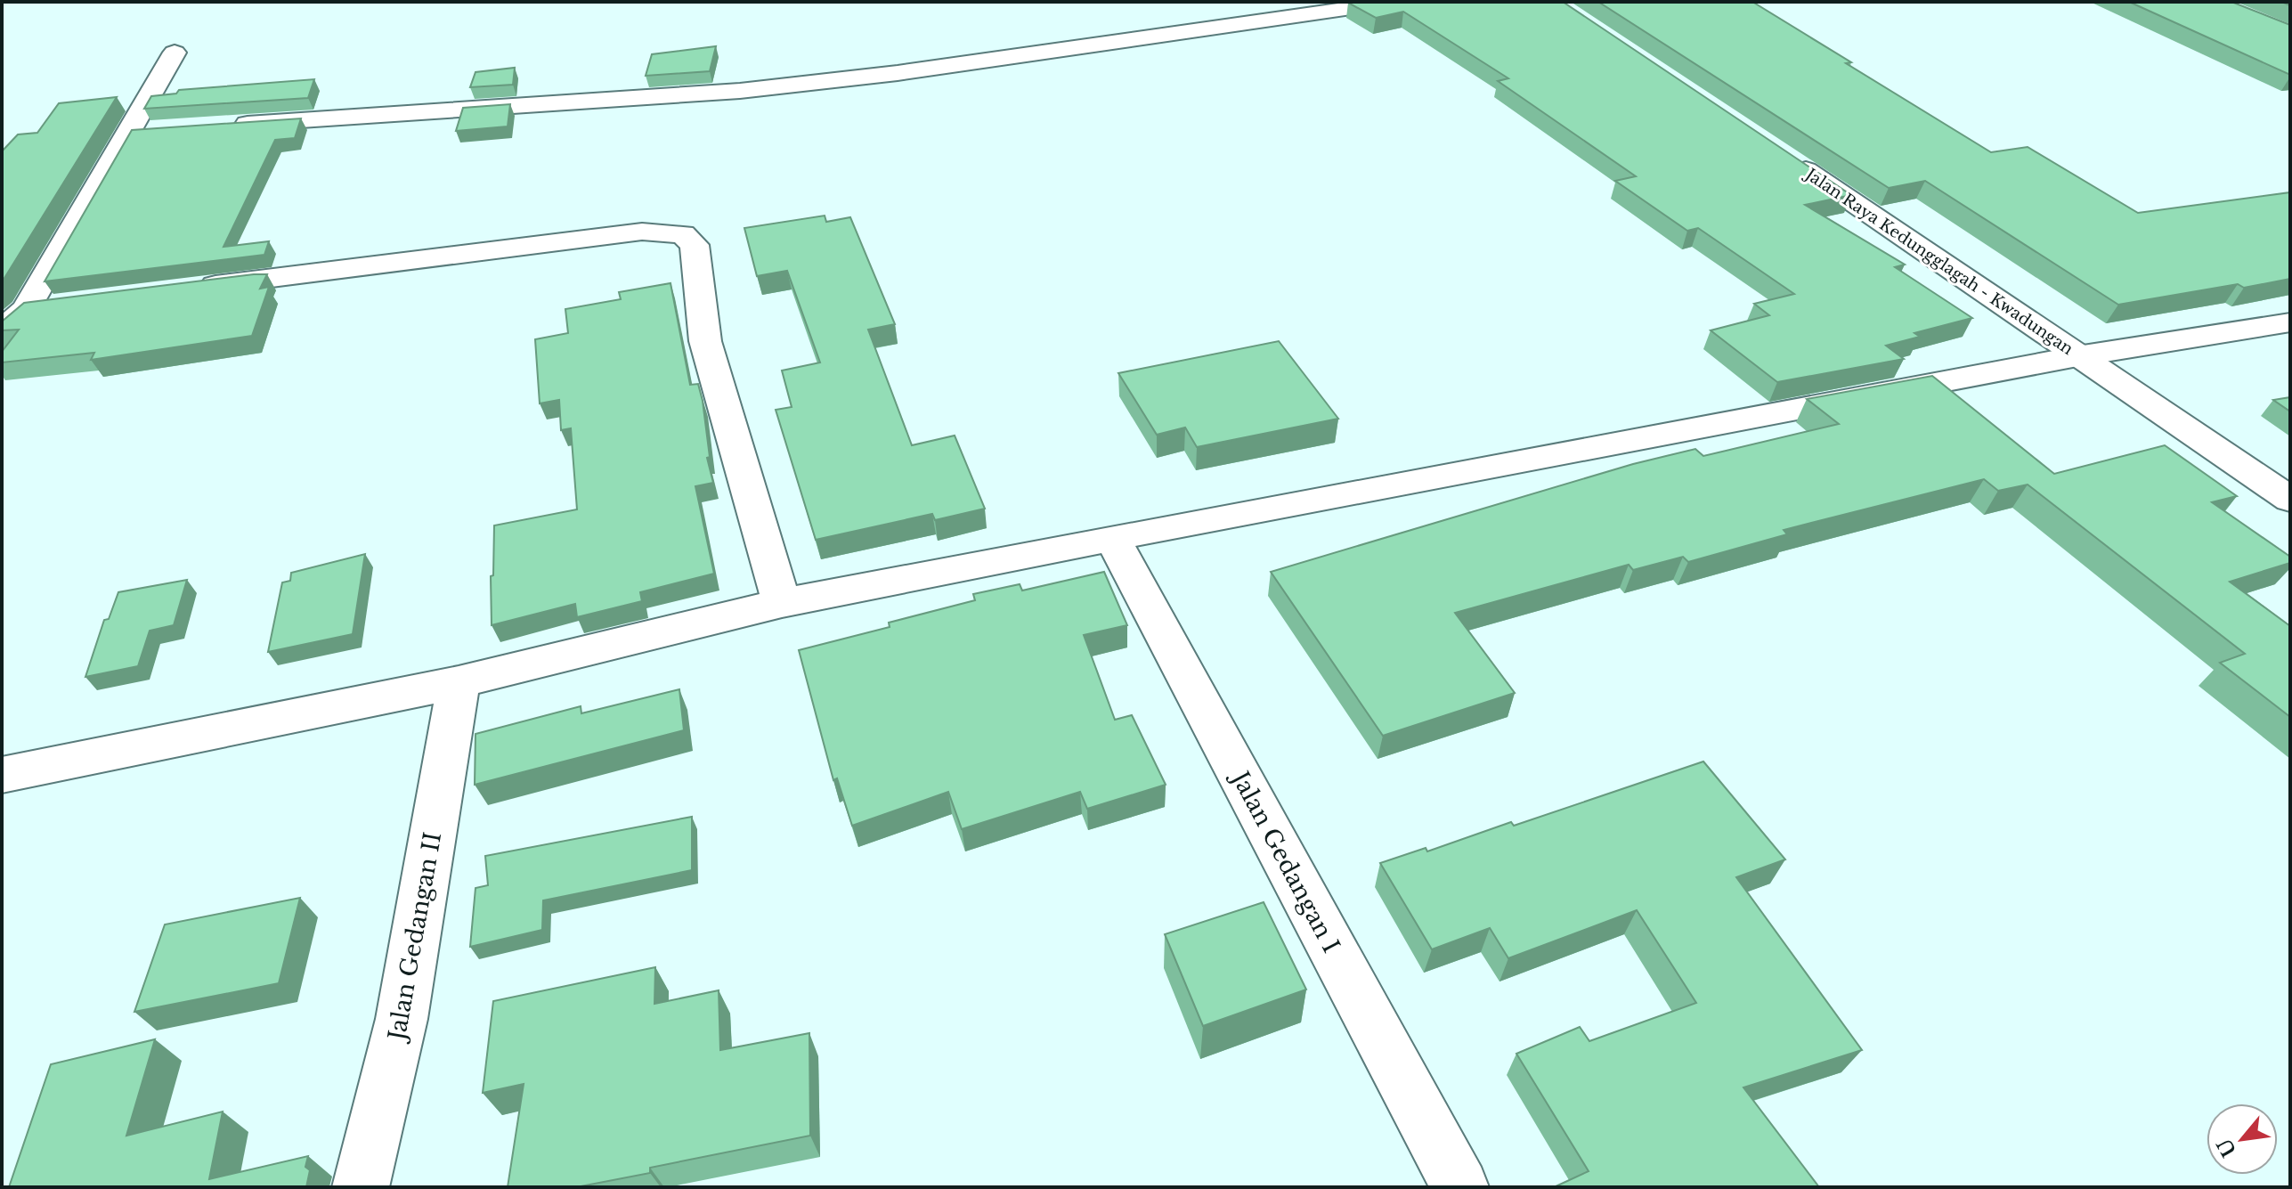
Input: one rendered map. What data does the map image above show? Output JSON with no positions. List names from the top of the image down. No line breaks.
{"streets":{"street":["Jalan Raya Kedungglagah - Kwadungan","Jalan Gedangan I","Jalan Gedangan II"]},"north":"bottom left"}
